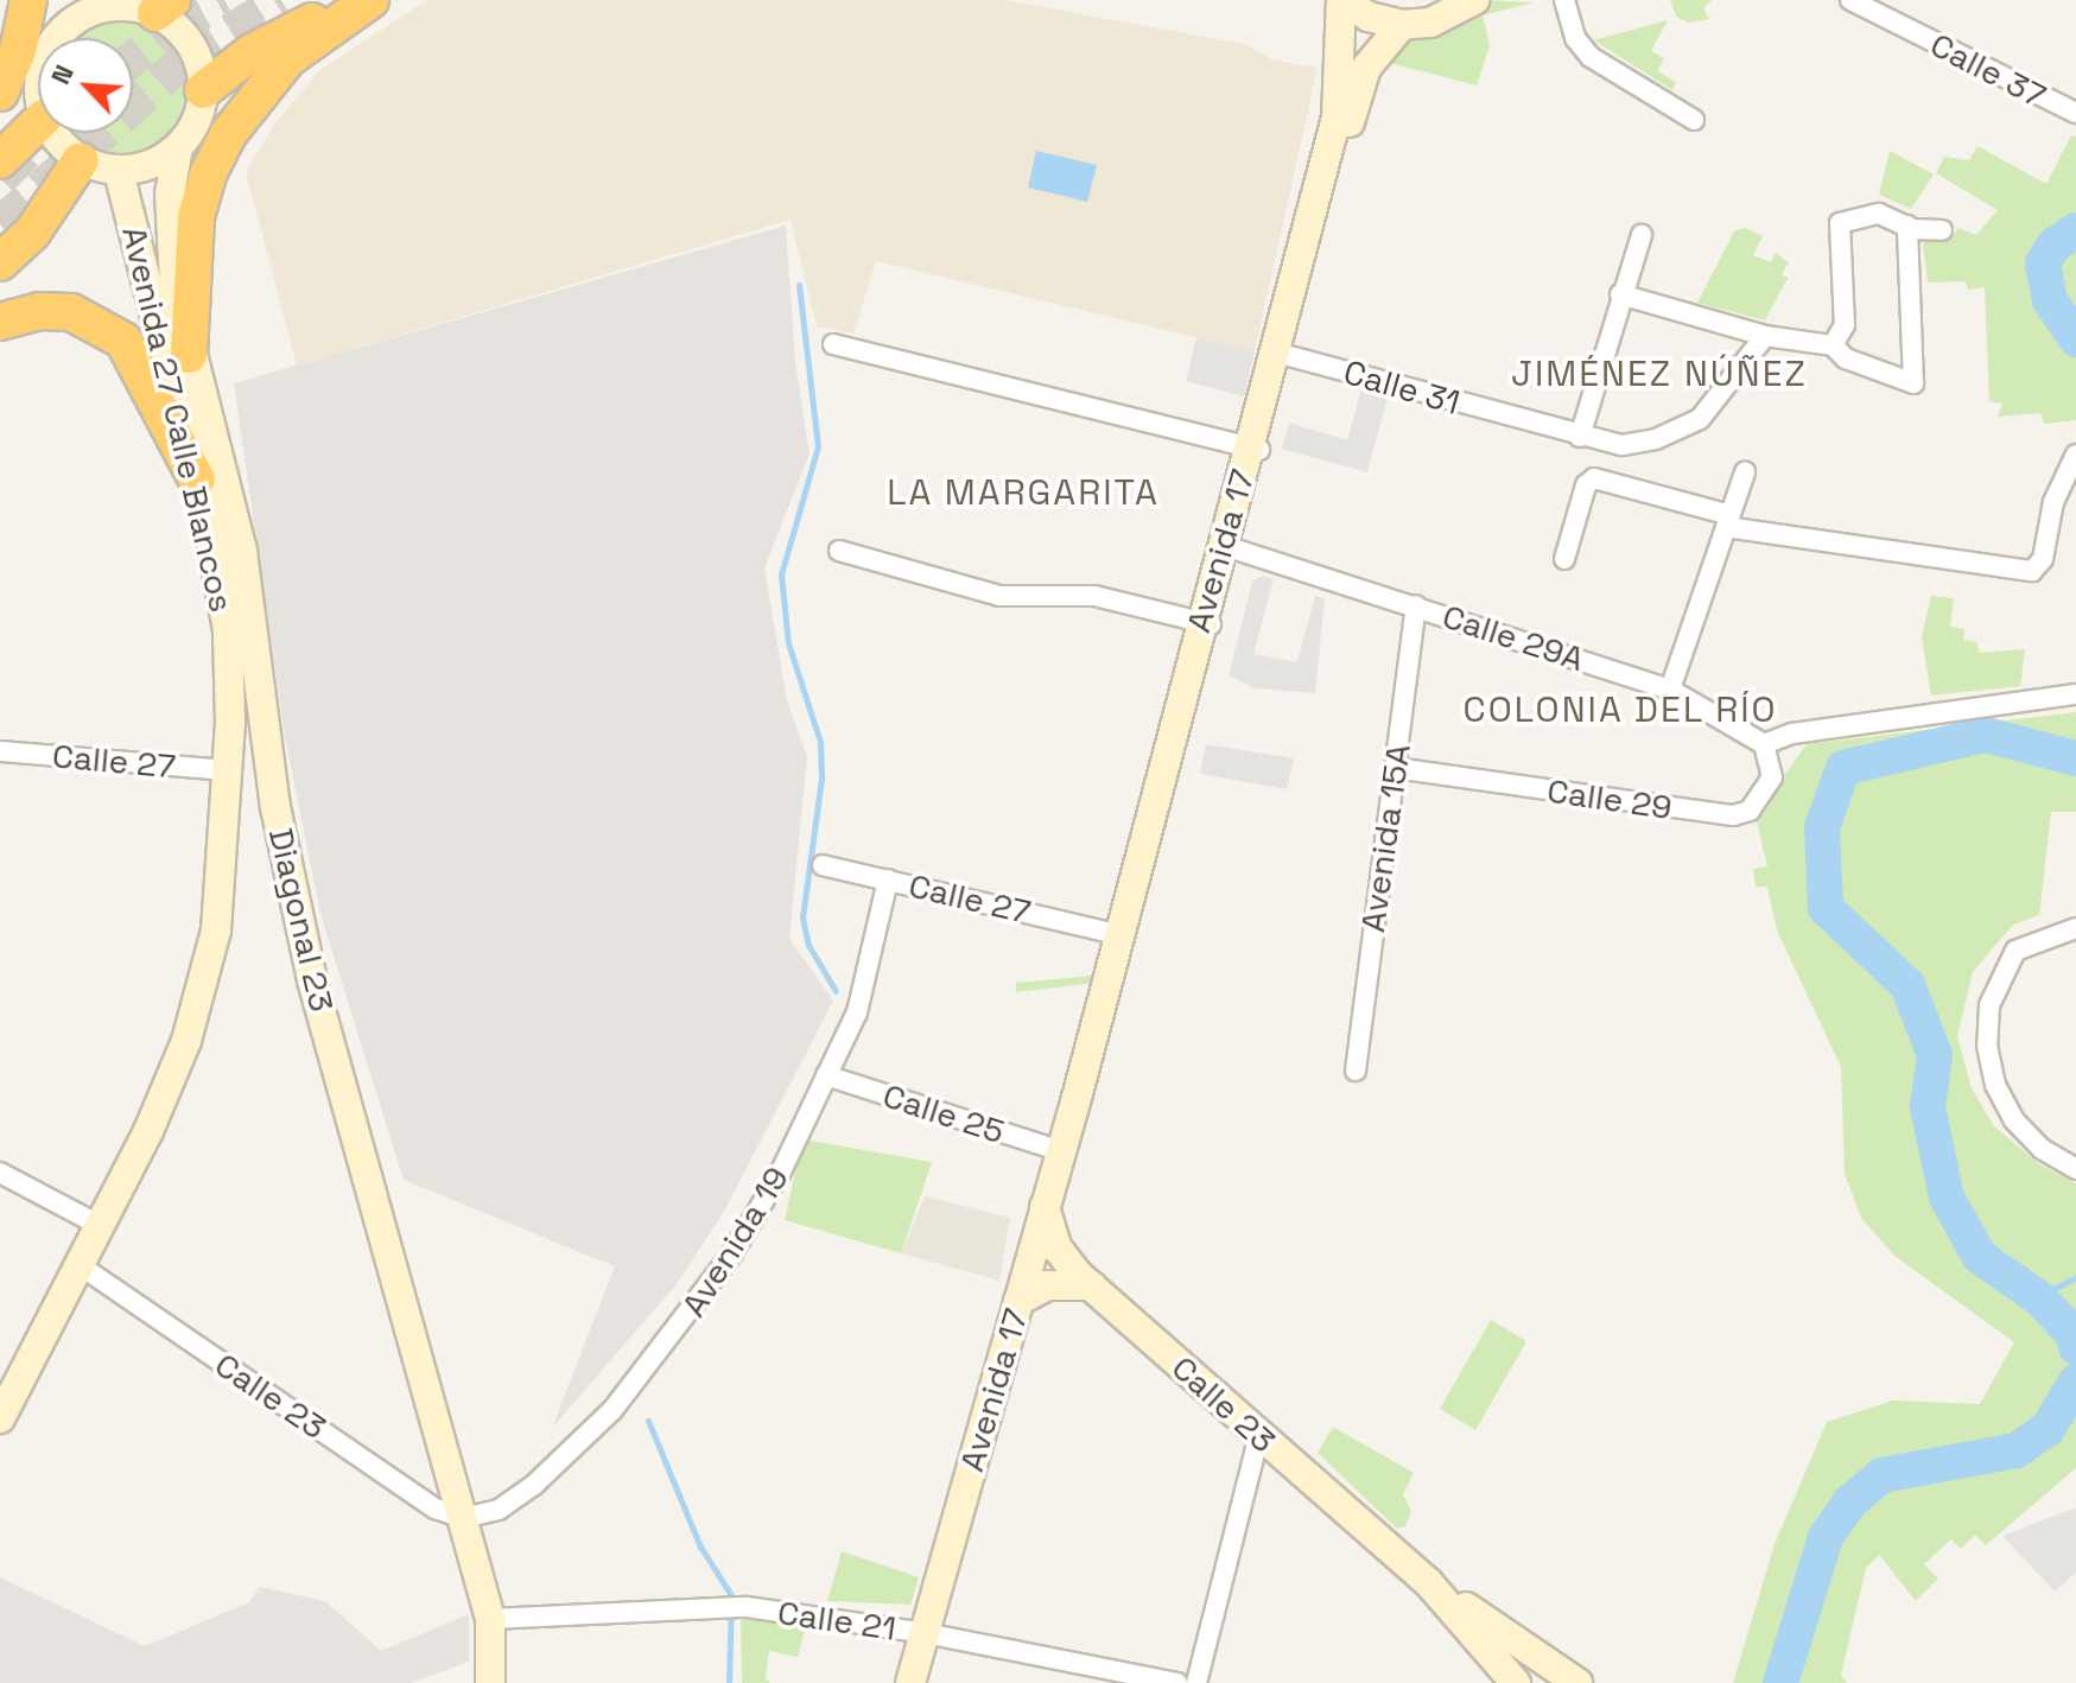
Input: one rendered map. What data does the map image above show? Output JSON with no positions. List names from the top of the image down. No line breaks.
{"streets":{"main road":["Avenida 27 Calle Blancos","Avenida 17","Diagonal 23","Calle 23"],"street":["Calle 37","Calle 31","Calle 29A","Calle 27","Calle 29","Avenida 15A","Calle 25","Avenida 19","Calle 21"]},"crossings":[["Calle 31","Avenida 17"],["Avenida 27 Calle Blancos","Calle 27"],["Avenida 27 Calle Blancos","Calle 23"],["Avenida 17","Calle 29A"],["Avenida 17","Calle 27"],["Avenida 17","Calle 25"],["Avenida 17","Calle 23"],["Avenida 17","Calle 21"],["Calle 29A","Calle 29"],["Calle 29A","Avenida 15A"],["Calle 27","Avenida 19"],["Calle 29","Avenida 15A"],["Diagonal 23","Avenida 19"],["Diagonal 23","Calle 23"],["Diagonal 23","Calle 21"],["Calle 25","Avenida 19"],["Avenida 19","Calle 23"]],"districts":["JIMÉNEZ NÚÑEZ","LA MARGARITA","COLONIA DEL RÍO"],"north":"top left"}
